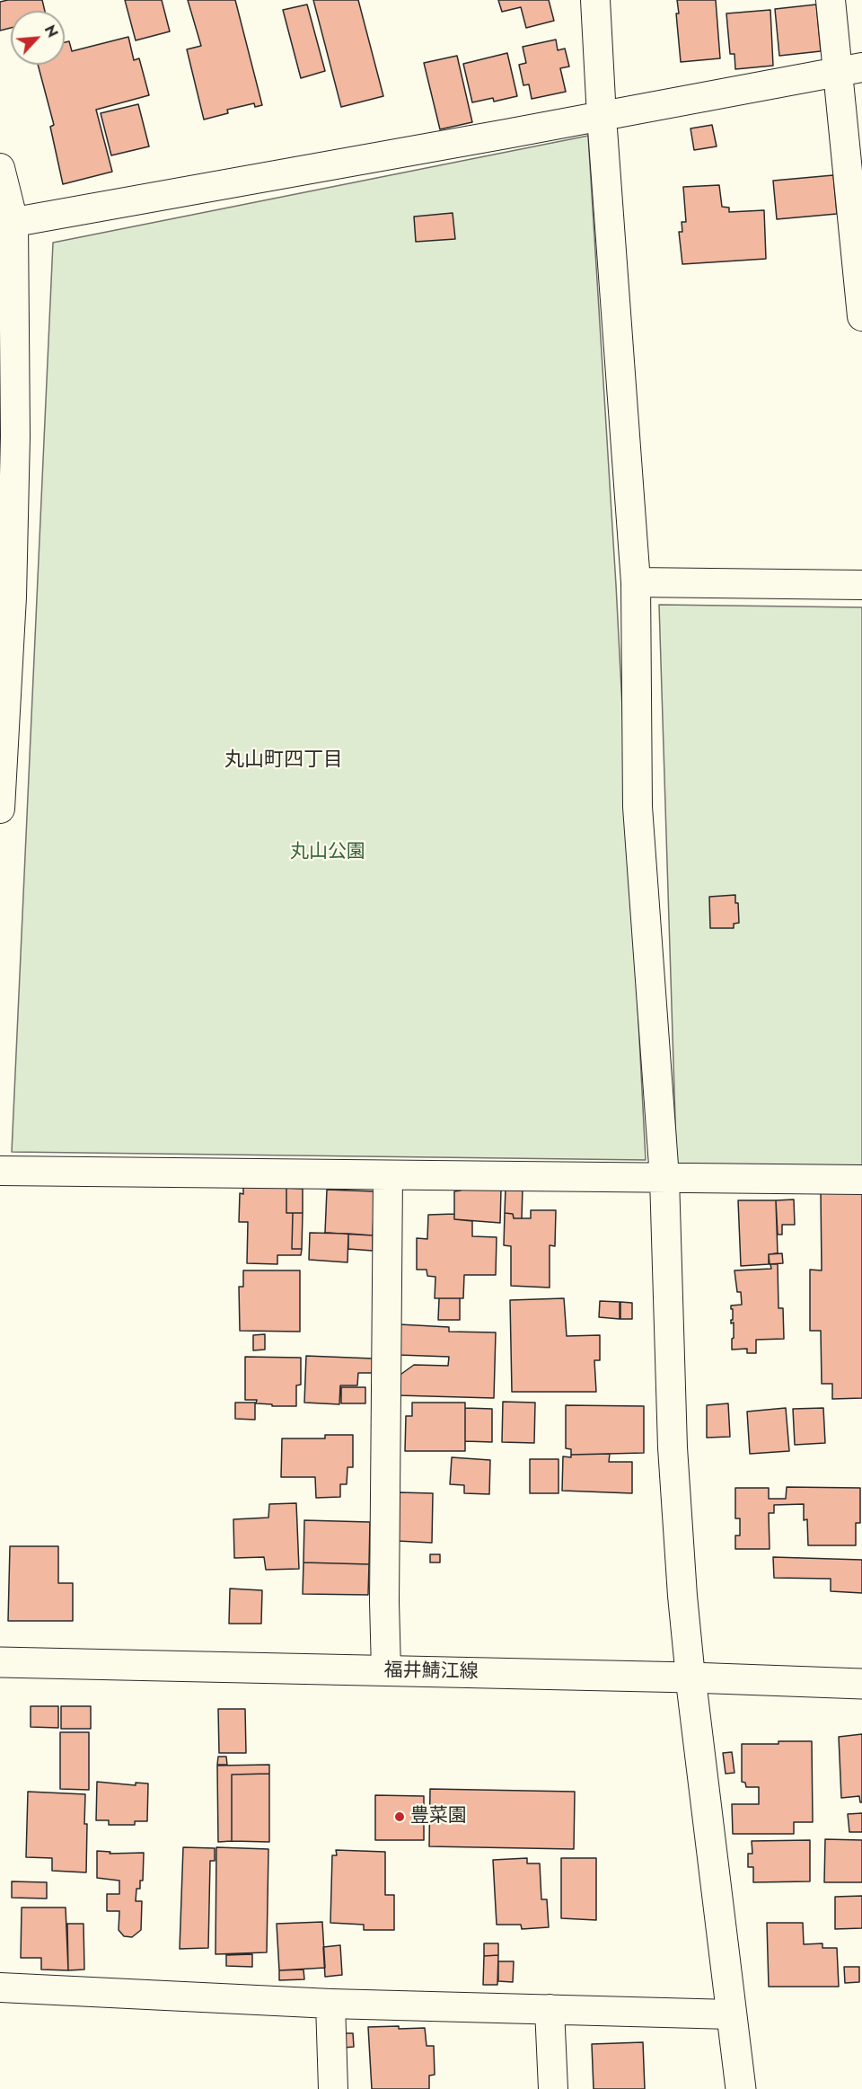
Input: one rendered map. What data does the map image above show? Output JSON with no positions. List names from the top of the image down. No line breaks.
{"streets":{"main road":["福井鯖江線"]},"districts":["丸山町四丁目"],"parks":["丸山公園"],"places":["豊菜園"],"north":"top right"}
